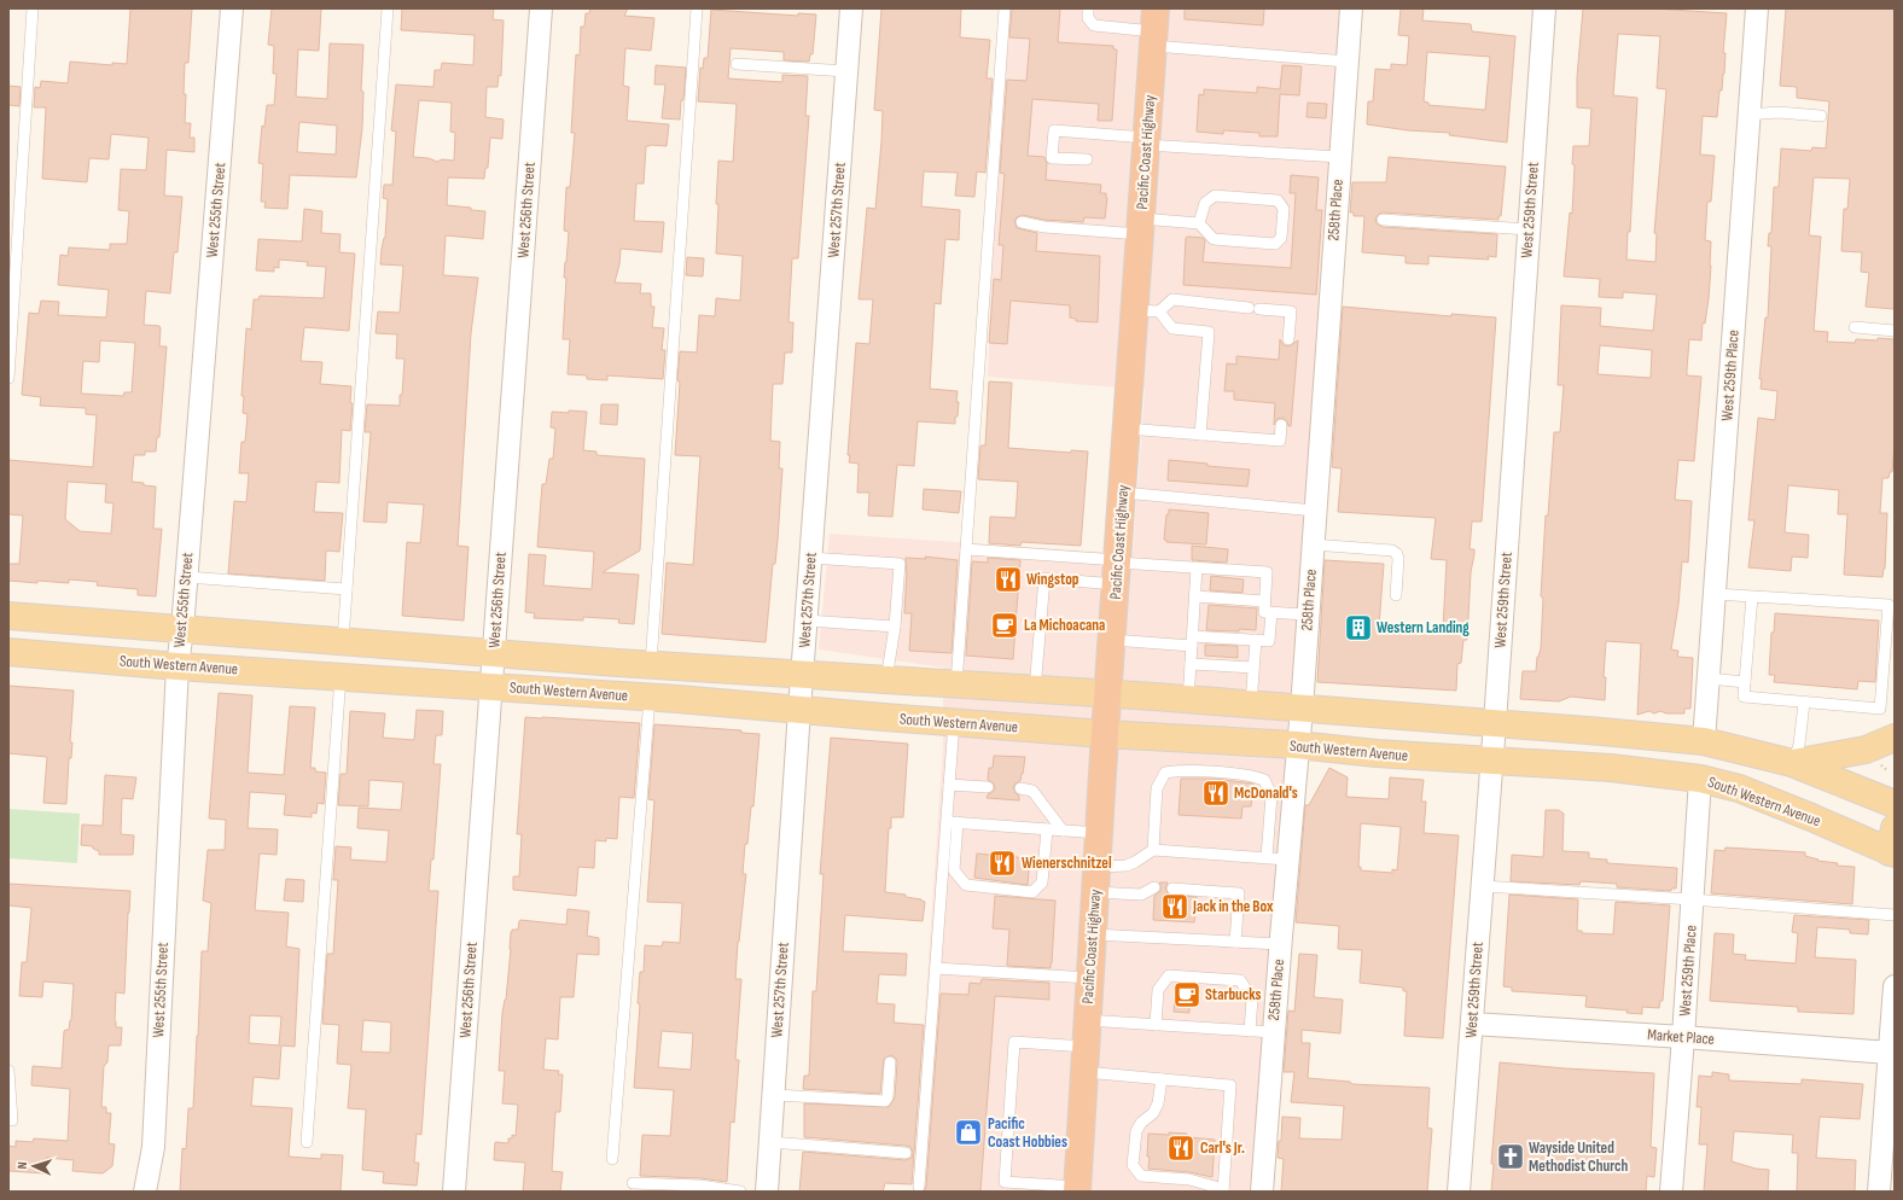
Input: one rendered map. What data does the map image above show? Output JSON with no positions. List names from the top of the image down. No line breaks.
{"streets":{"highway":["Pacific Coast Highway"],"main road":["South Western Avenue"],"street":["West 255th Street","West 256th Street","West 257th Street","258th Place","West 259th Street","West 259th Place","Market Place"]},"crossings":[["Pacific Coast Highway","South Western Avenue"],["West 255th Street","South Western Avenue"],["West 256th Street","South Western Avenue"],["West 257th Street","South Western Avenue"],["258th Place","South Western Avenue"],["West 259th Street","South Western Avenue"],["West 259th Street","Market Place"],["West 259th Place","South Western Avenue"],["West 259th Place","Market Place"]],"places":{"restaurant":["Wingstop","McDonald's","Wienerschnitzel","Jack in the Box","Carl's Jr."],"cafe":["La Michoacana","Starbucks"],"building":["Western Landing"],"shop":["Pacific Coast Hobbies"],"church":["Wayside United Methodist Church"]},"north":"left"}
